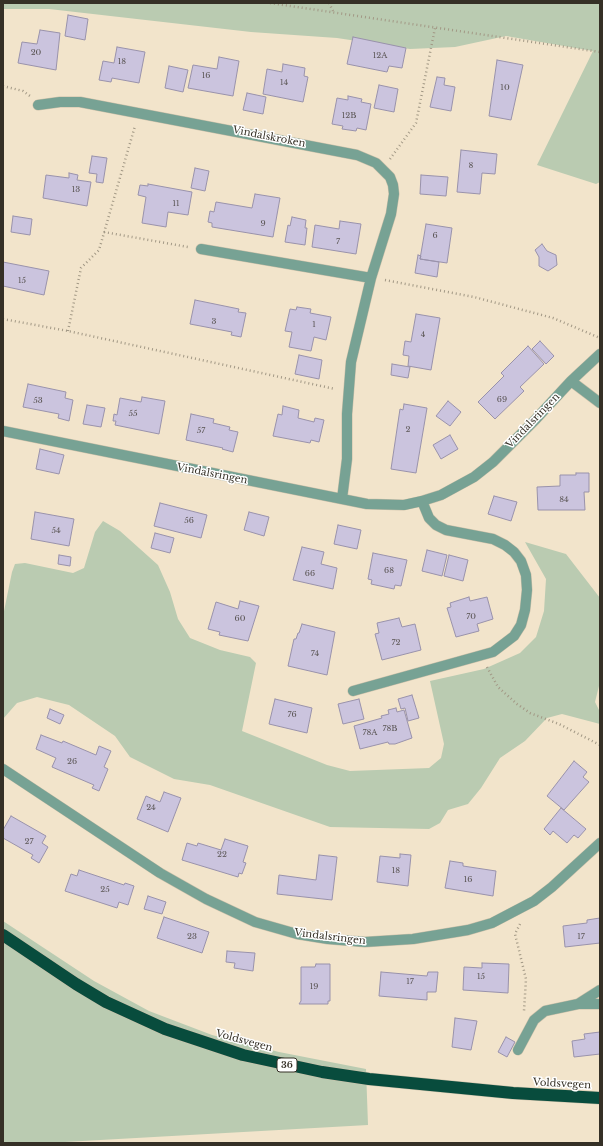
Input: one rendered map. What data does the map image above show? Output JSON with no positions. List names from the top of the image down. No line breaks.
{"streets":{"highway":["Voldsvegen","36"],"street":["Vindalskroken","Vindalsringen"]},"crossings":[["Vindalskroken","Vindalsringen"]],"house_numbers":["20","12A","18","16","14","10","12B","8","13","11","9","6","7","15","3","1","4","69","53","55","2","57","84","56","54","68","66","70","60","72","74","76","78B","78A","26","24","27","22","18","16","25","23","17","15","17","19"]}
